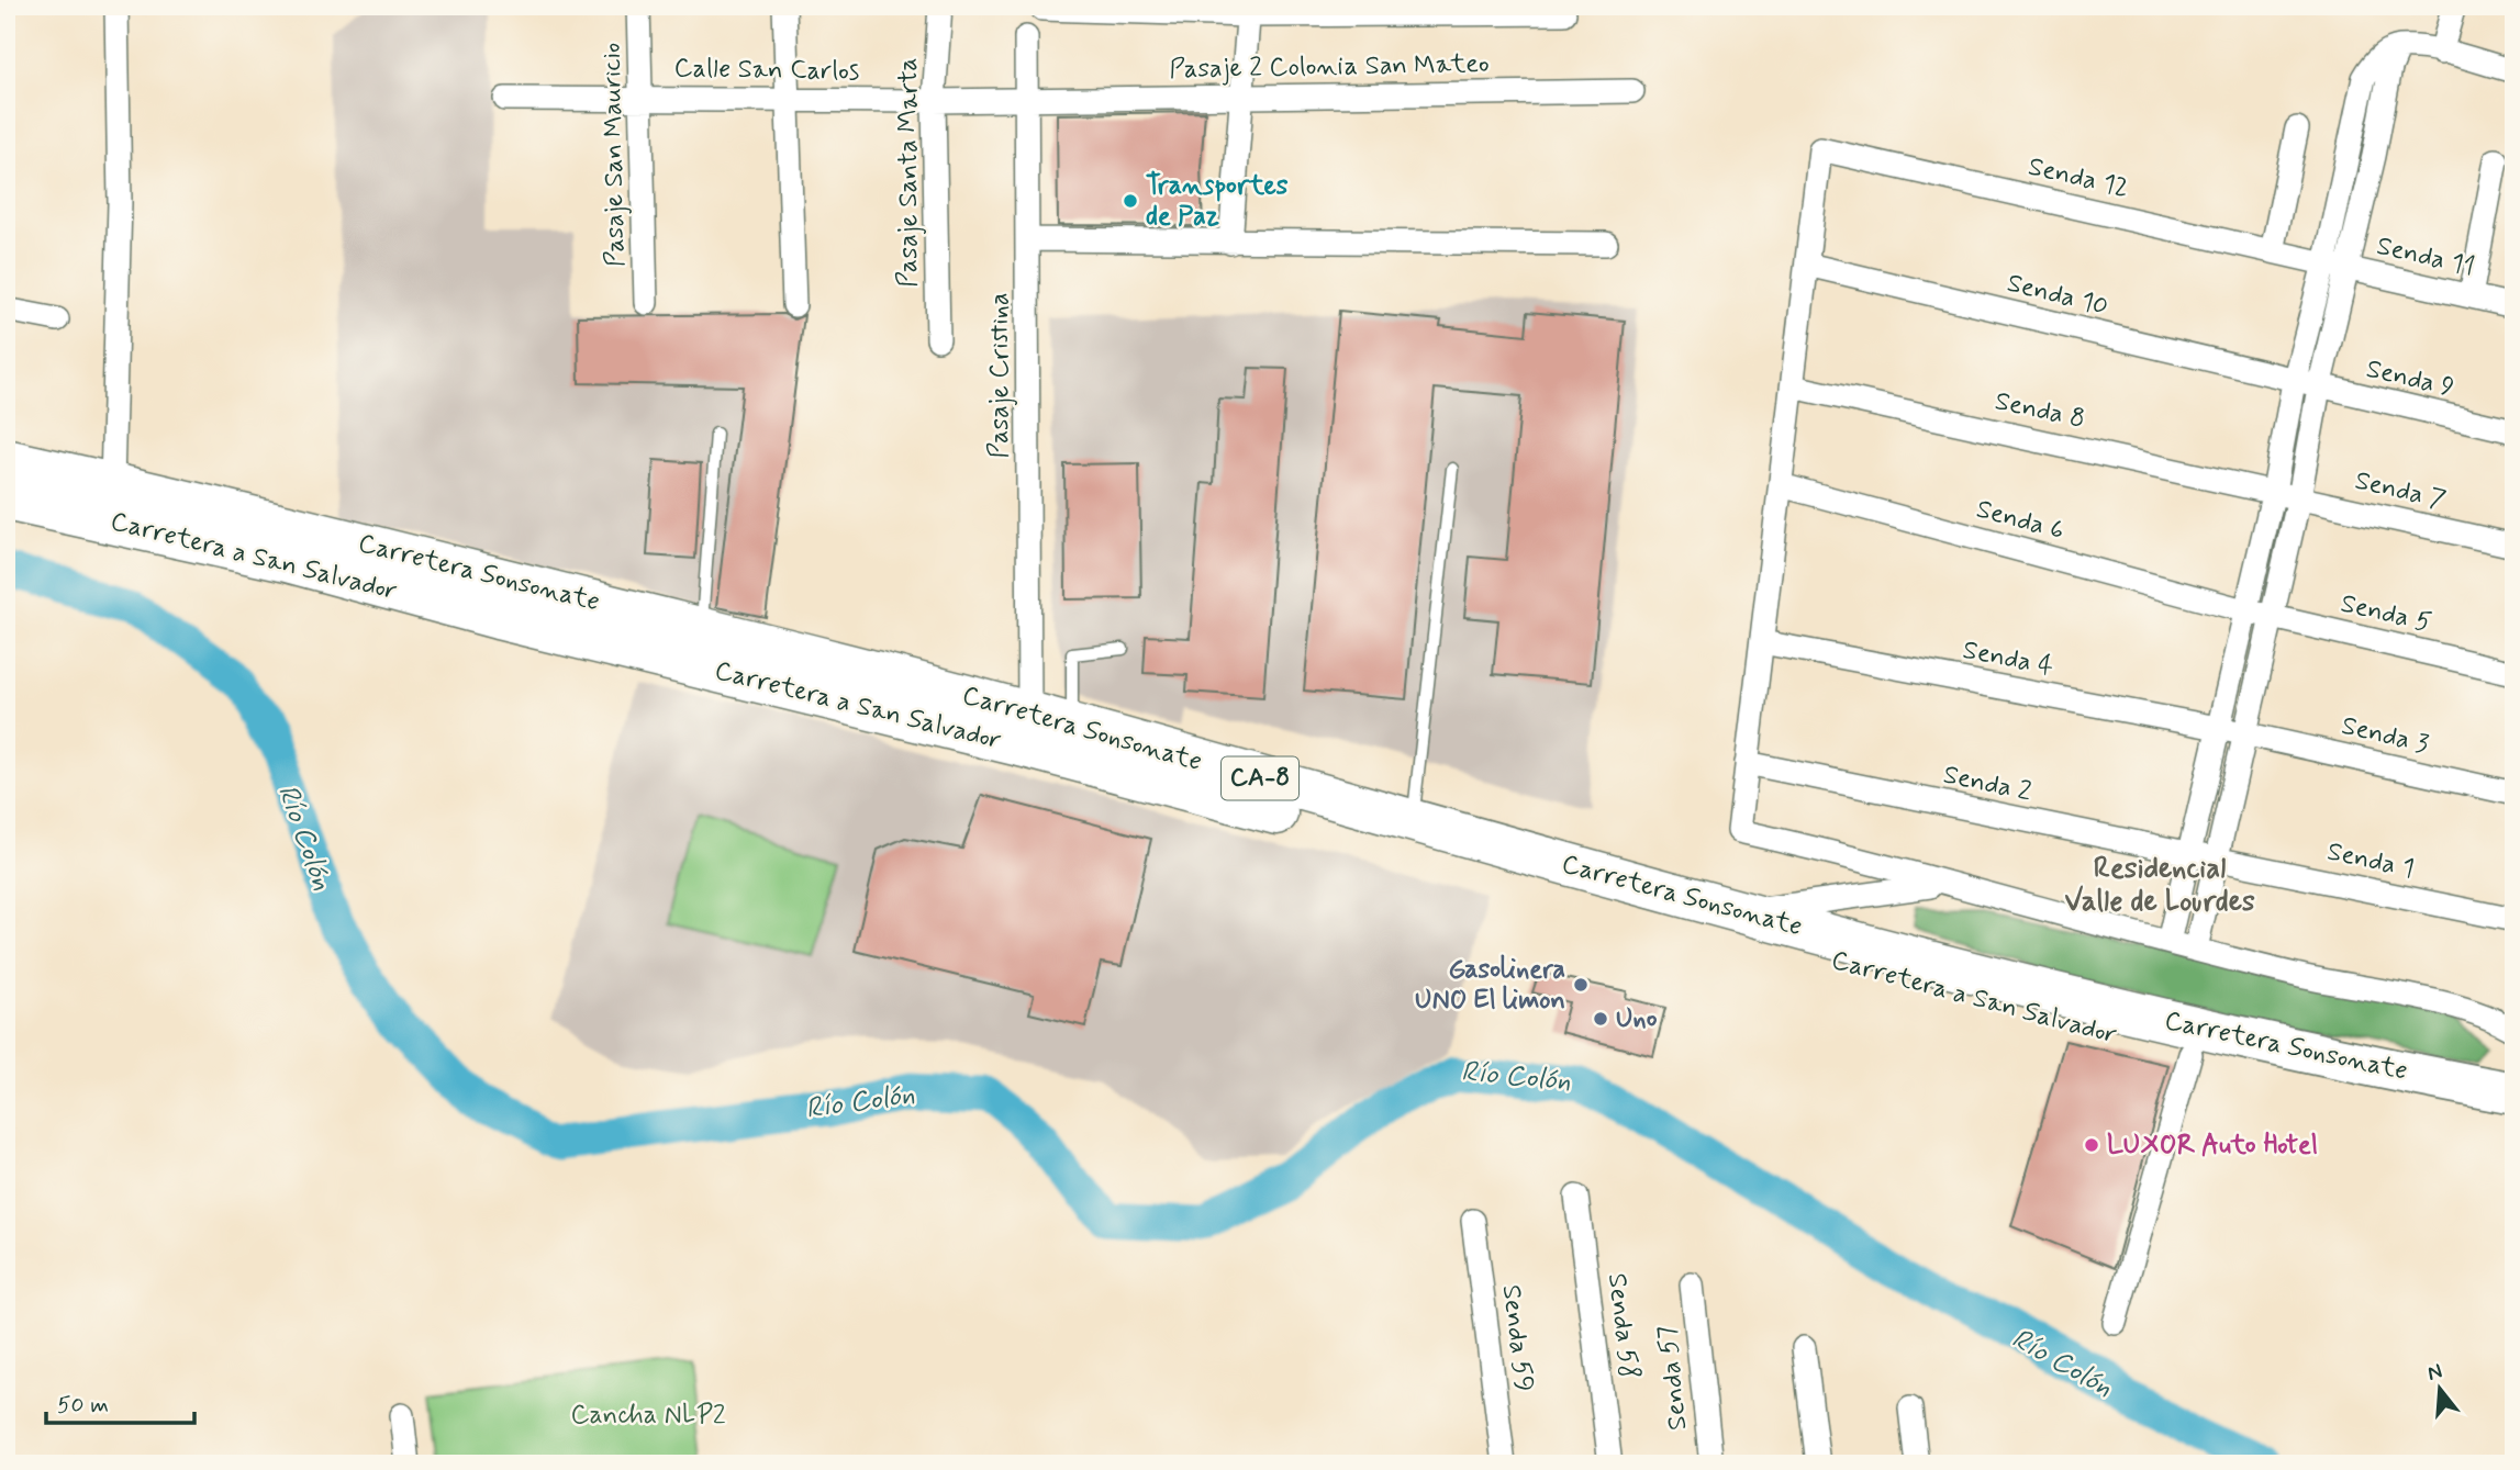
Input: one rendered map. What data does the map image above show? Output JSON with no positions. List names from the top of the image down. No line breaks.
{"streets":{"highway":["Carretera a San Salvador","Carretera Sonsonate","CA-8"],"street":["Pasaje 2 Colonia San Mateo","Calle San Carlos","Pasaje San Mauricio","Pasaje Santa Marta","Senda 12","Senda 11","Senda 10","Pasaje Cristina","Senda 9","Senda 8","Senda 7","Senda 6","Senda 5","Senda 4","Senda 3","Senda 2","Senda 1","Senda 58","Senda 59","Senda 57"]},"crossings":[["Pasaje 2 Colonia San Mateo","Calle San Carlos"],["Pasaje 2 Colonia San Mateo","Pasaje Cristina"],["Calle San Carlos","Pasaje San Mauricio"],["Calle San Carlos","Pasaje Santa Marta"],["Calle San Carlos","Pasaje Cristina"],["Senda 12","Senda 11"],["Senda 12","Senda 10"],["Senda 10","Senda 9"],["Pasaje Cristina","Carretera Sonsonate"],["Senda 8","Senda 7"],["Senda 6","Senda 5"],["Senda 4","Senda 3"],["Senda 2","Senda 1"]],"districts":["Residencial Valle de Lourdes"],"water":["Río Colón"],"parks":["Cancha NLP2"],"places":["Transportes de Paz","Gasolinera UNO El limon","Uno","LUXOR Auto Hotel"],"scale_bar":"50 m","north":"top"}
